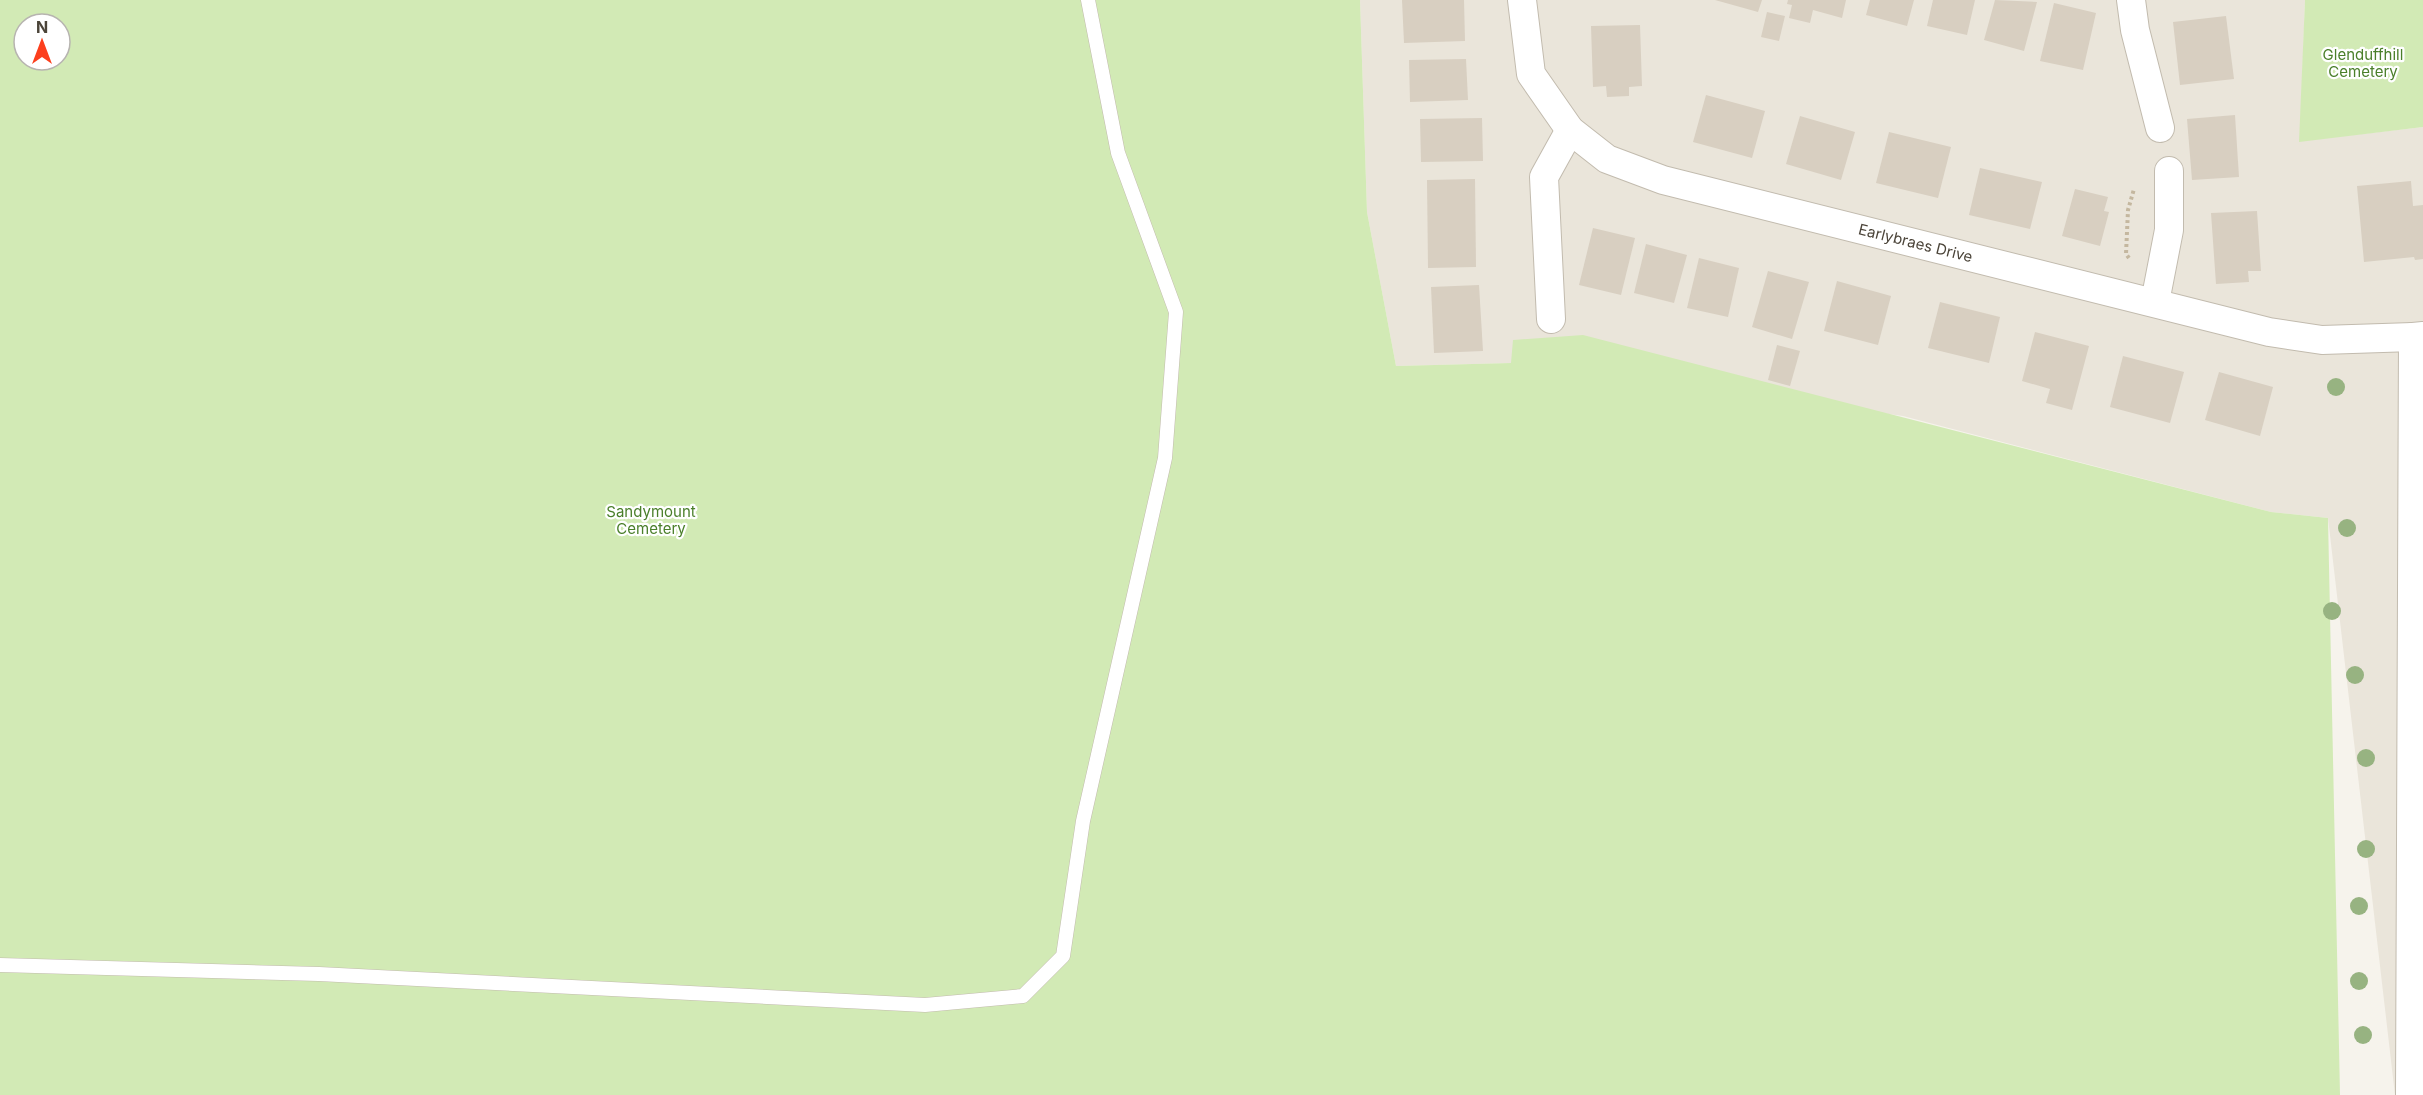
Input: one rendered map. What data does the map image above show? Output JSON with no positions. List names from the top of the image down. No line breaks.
{"streets":{"street":["Earlybraes Drive"]},"parks":["Glenduffhill Cemetery","Sandymount Cemetery"],"north":"top"}
